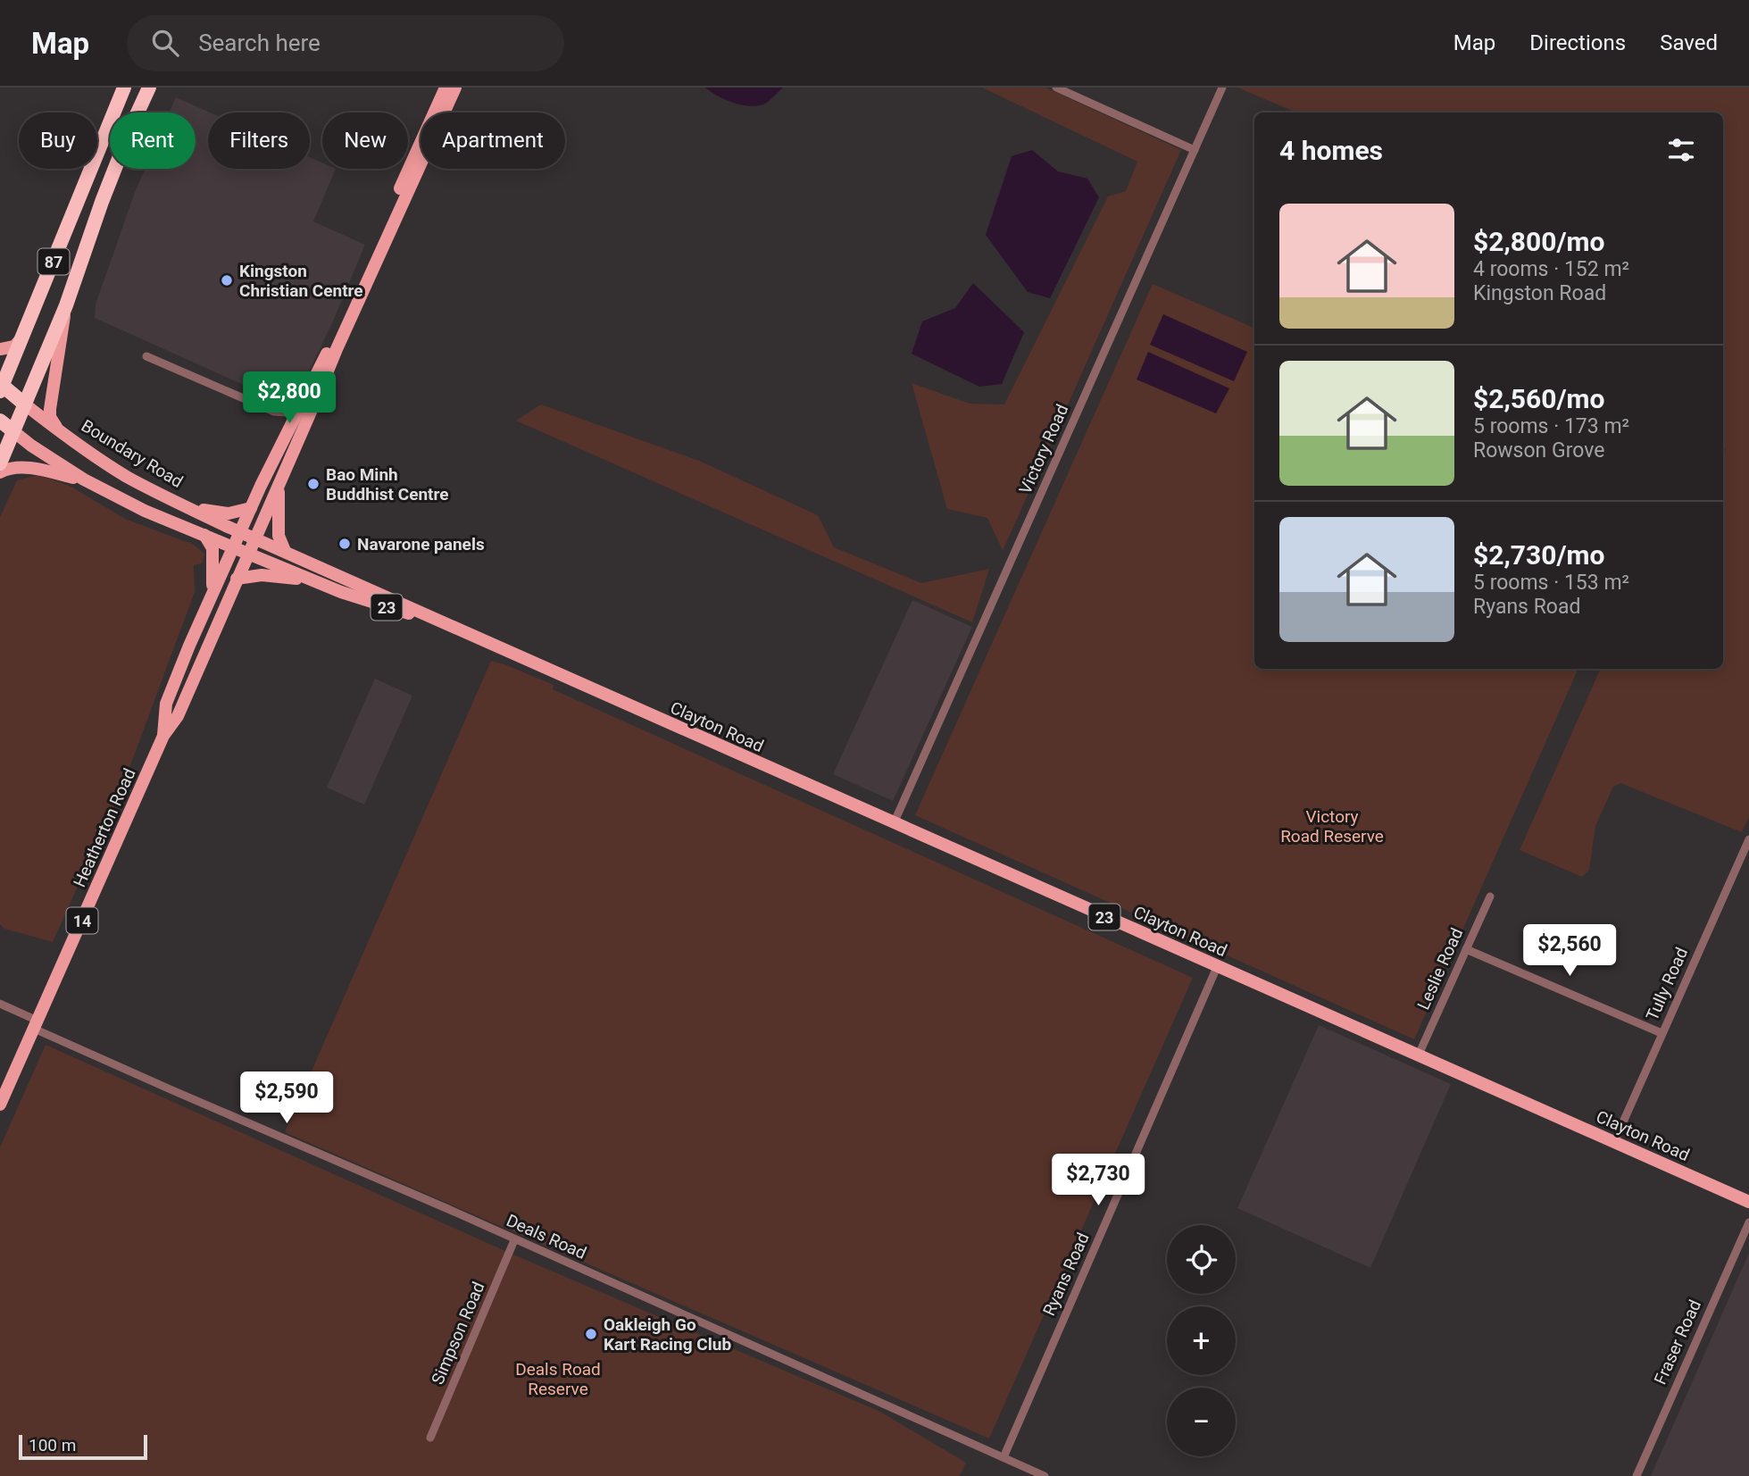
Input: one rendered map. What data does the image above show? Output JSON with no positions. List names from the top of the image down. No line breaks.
{"streets":{"highway":["87","Boundary Road","23"],"main road":["Clayton Road","Heatherton Road","14"],"street":["Victory Road","Leslie Road","Tully Road","Deals Road","Ryans Road","Simpson Road","Fraser Road"]},"crossings":[["87","Boundary Road"],["87","23"],["Victory Road","Clayton Road"],["Boundary Road","Clayton Road"],["Boundary Road","Heatherton Road"],["Boundary Road","14"],["23","Clayton Road"],["23","Heatherton Road"],["Clayton Road","Heatherton Road"],["Clayton Road","14"],["Clayton Road","Leslie Road"],["Clayton Road","Tully Road"],["Clayton Road","Ryans Road"],["Heatherton Road","14"],["Heatherton Road","Deals Road"],["Deals Road","Ryans Road"],["Deals Road","Simpson Road"]],"parks":["Victory Road Reserve","Deals Road Reserve"],"places":["Kingston Christian Centre","Bao Minh Buddhist Centre","Navarone panels","Oakleigh Go Kart Racing Club"],"scale_bar":"100 m","page":{"header":"Map","search":"Search here","nav":["Map","Directions","Saved"],"chip":["Buy","Rent","Filters","New","Apartment"],"heading":"4 homes","list":[{"name":"$2,800/mo","note":"4 rooms · 152 m² · Kingston Road"},{"name":"$2,560/mo","note":"5 rooms · 173 m² · Rowson Grove"},{"name":"$2,730/mo","note":"5 rooms · 153 m² · Ryans Road"}],"price":["$2,800","$2,560","$2,590","$2,730"],"map_buttons":["+","−"],"scale":"100 m"}}
